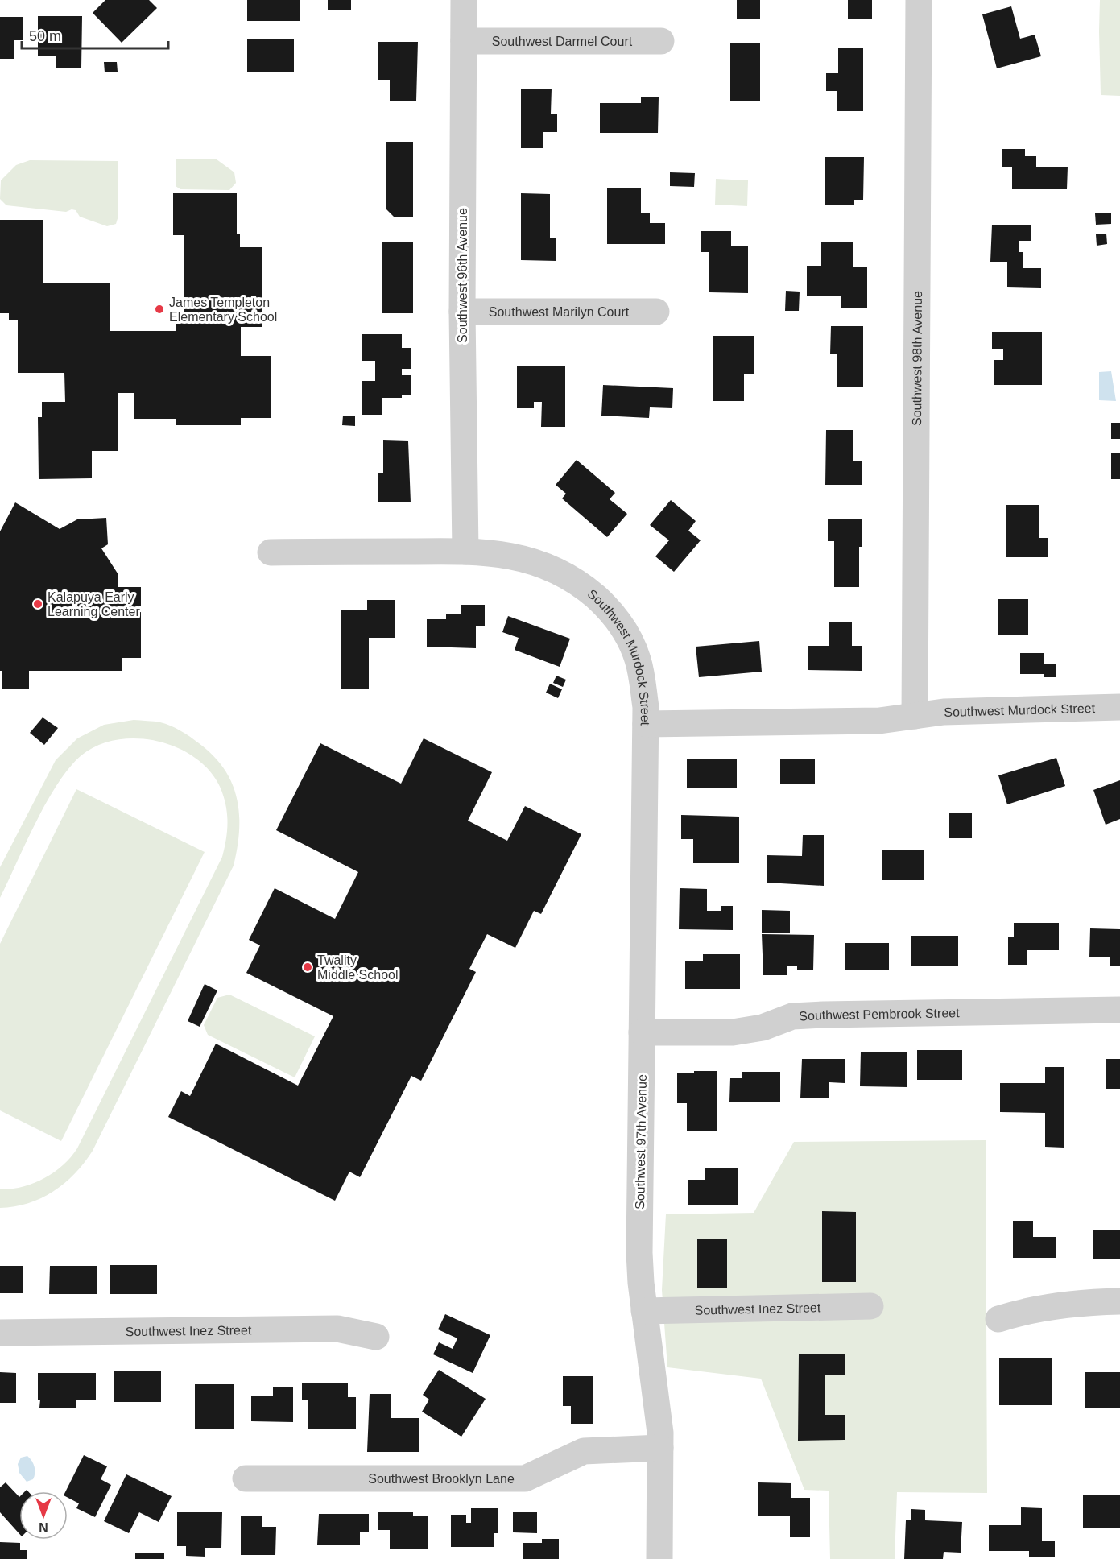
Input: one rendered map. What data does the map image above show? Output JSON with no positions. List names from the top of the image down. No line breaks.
{"streets":{"street":["Southwest Darmel Court","Southwest 96th Avenue","Southwest Marilyn Court","Southwest 98th Avenue","Southwest Murdock Street","Southwest Pembrook Street","Southwest 97th Avenue","Southwest Inez Street","Southwest Brooklyn Lane"]},"crossings":[["Southwest Darmel Court","Southwest 96th Avenue"],["Southwest 96th Avenue","Southwest Marilyn Court"],["Southwest 96th Avenue","Southwest Murdock Street"],["Southwest 98th Avenue","Southwest Murdock Street"],["Southwest Murdock Street","Southwest 97th Avenue"],["Southwest Pembrook Street","Southwest 97th Avenue"],["Southwest 97th Avenue","Southwest Inez Street"],["Southwest 97th Avenue","Southwest Brooklyn Lane"]],"places":["James Templeton Elementary School","Kalapuya Early Learning Center","Twality Middle School"],"scale_bar":"50 m","north":"bottom"}
